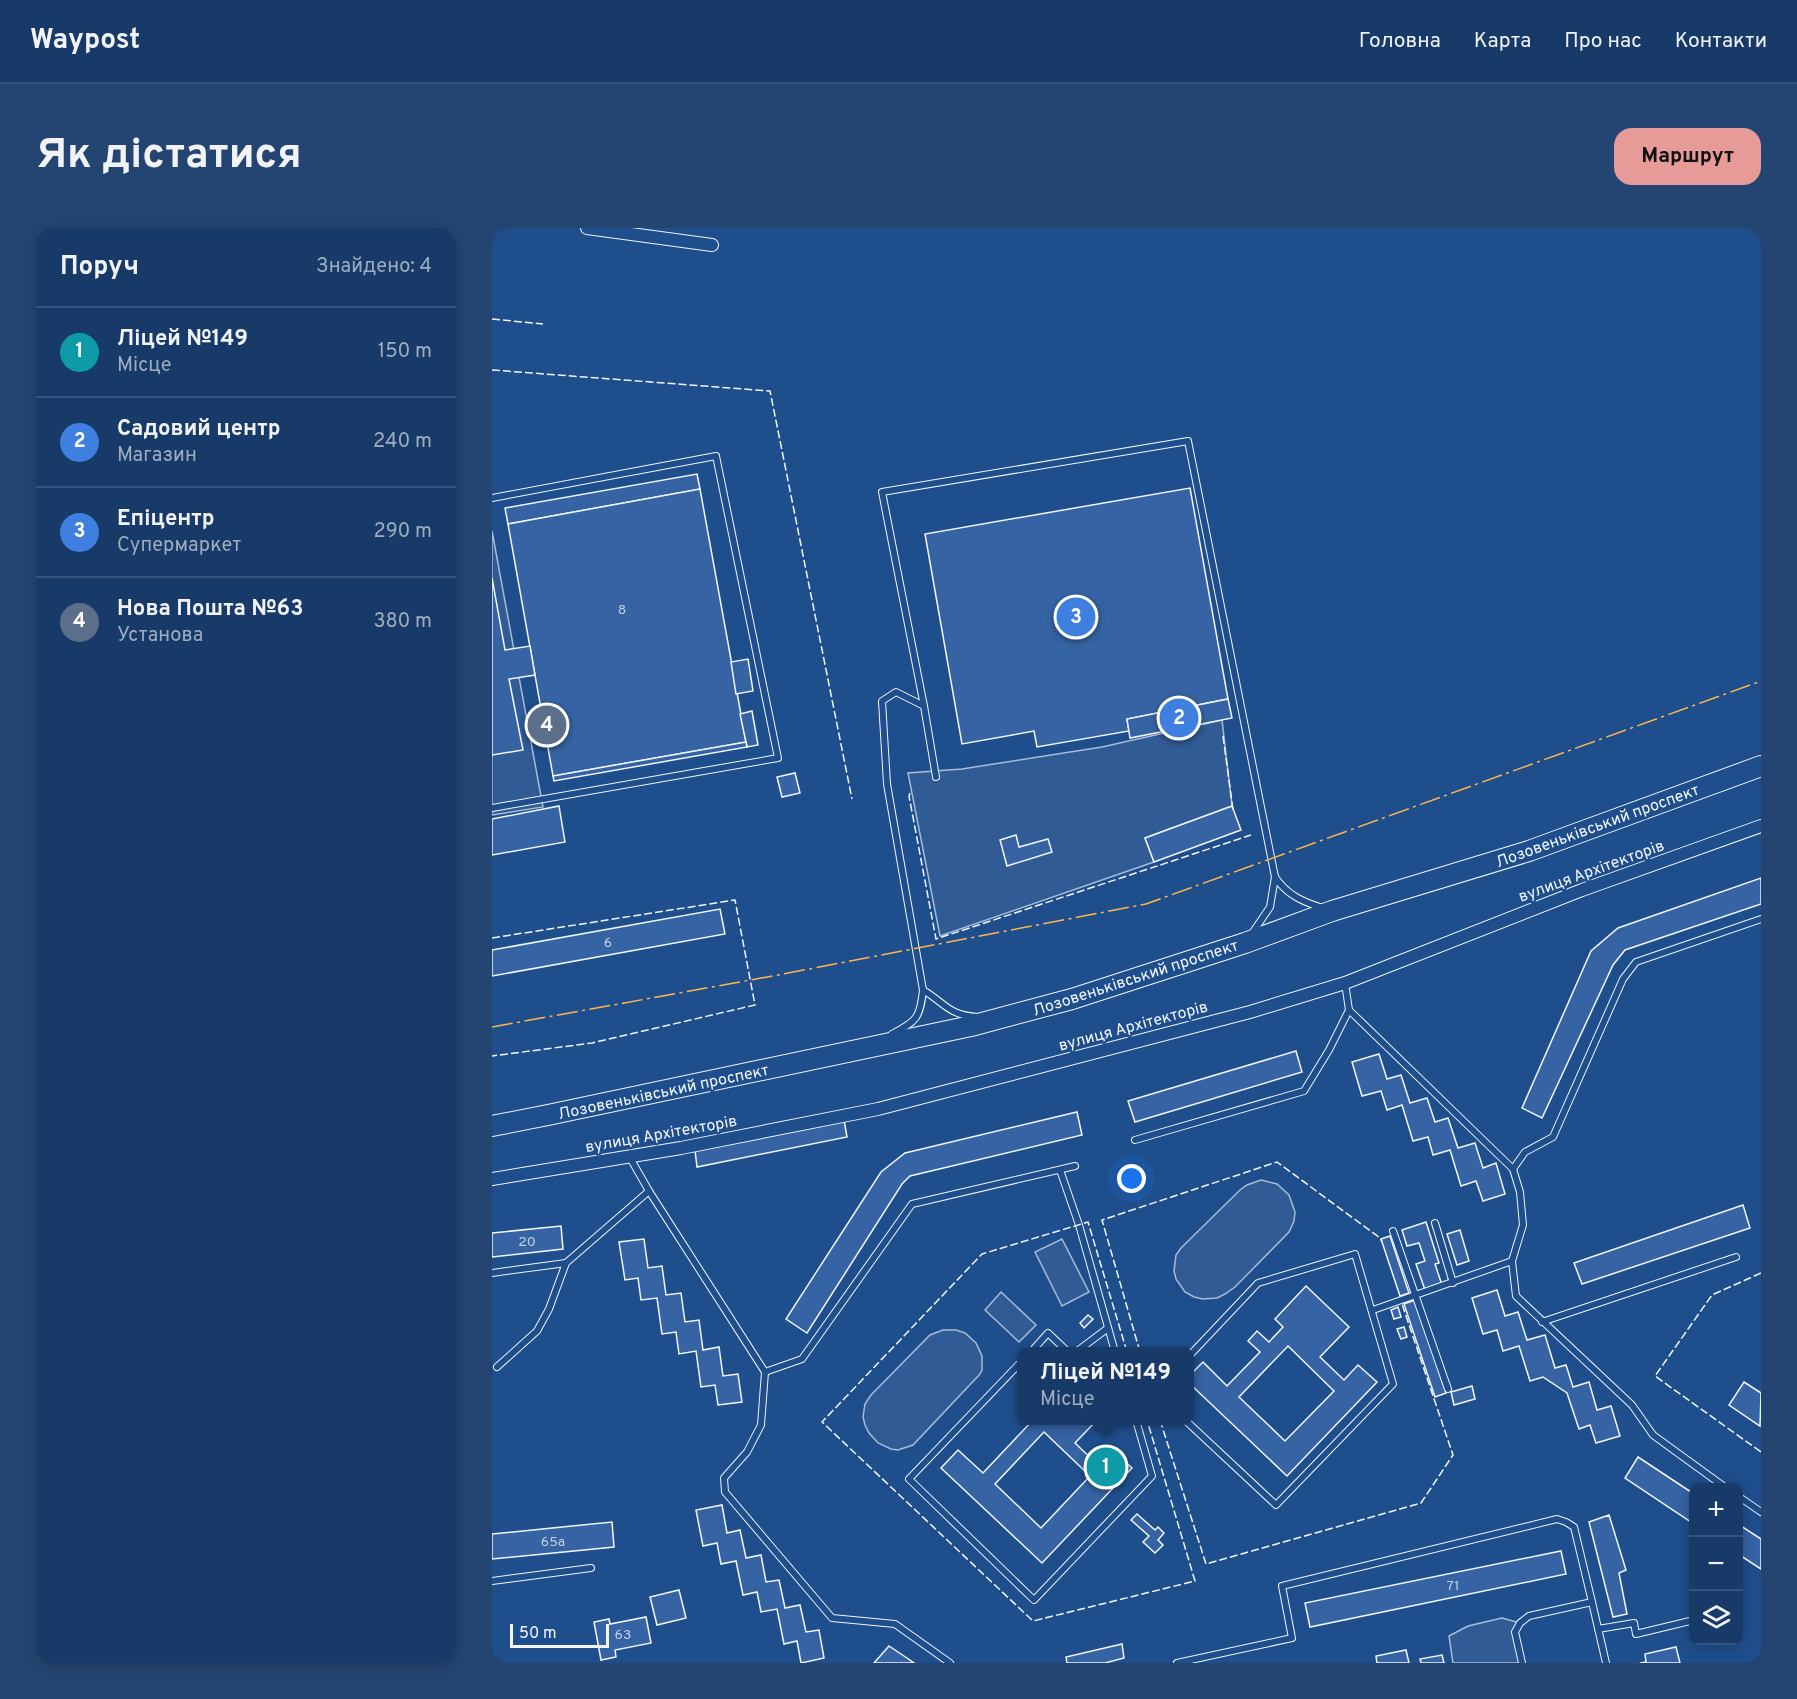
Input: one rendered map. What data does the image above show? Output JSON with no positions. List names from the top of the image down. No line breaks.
{"streets":{"highway":["Лозовеньківський проспект"],"street":["вулиця Архітекторів"]},"house_numbers":["8","6","20","65а","71","63"],"scale_bar":"50 m","page":{"header":"Waypost","nav":["Головна","Карта","Про нас","Контакти"],"buttons":"Маршрут","title":"Як дістатися","heading":["Поруч","Знайдено: 4"],"list":[{"mark":"1","name":"Ліцей №149","note":"Місце","value":"150 m"},{"mark":"2","name":"Садовий центр","note":"Магазин","value":"240 m"},{"mark":"3","name":"Епіцентр","note":"Супермаркет","value":"290 m"},{"mark":"4","name":"Нова Пошта №63","note":"Установа","value":"380 m"}],"pins":["3","2","4","1"],"popup":["Ліцей №149","Місце"],"map_buttons":["+","−"],"scale":"50 m"}}
